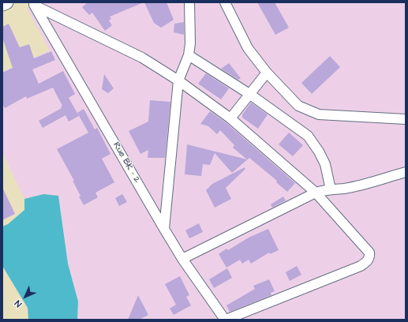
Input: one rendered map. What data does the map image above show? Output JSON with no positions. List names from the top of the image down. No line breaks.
{"streets":{"street":["Rue BK - 2"]},"north":"bottom left"}
